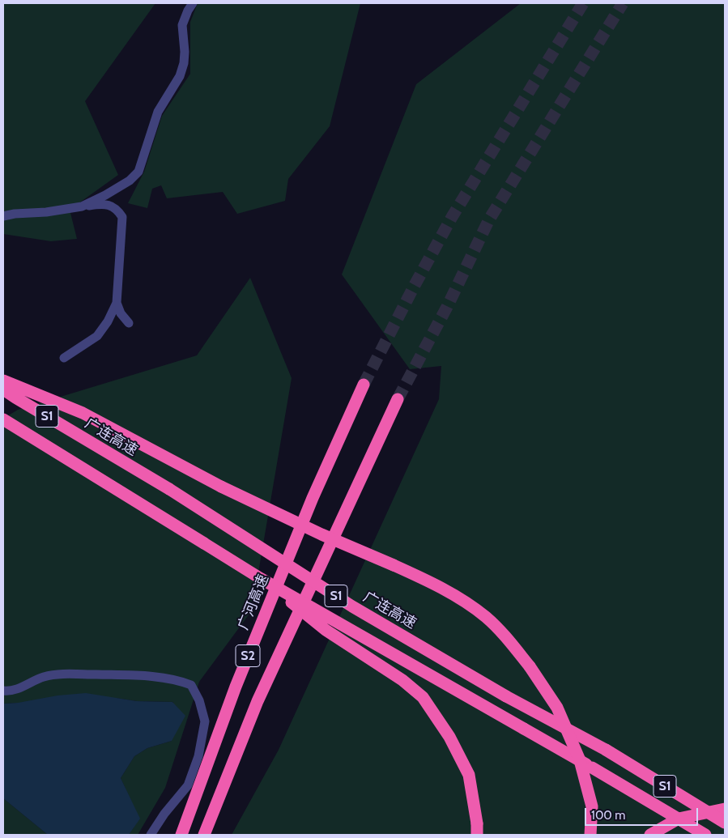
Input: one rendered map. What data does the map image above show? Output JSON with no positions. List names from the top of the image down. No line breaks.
{"streets":{"highway":["S1","广连高速","广河高速","S2"]},"scale_bar":"100 m"}
